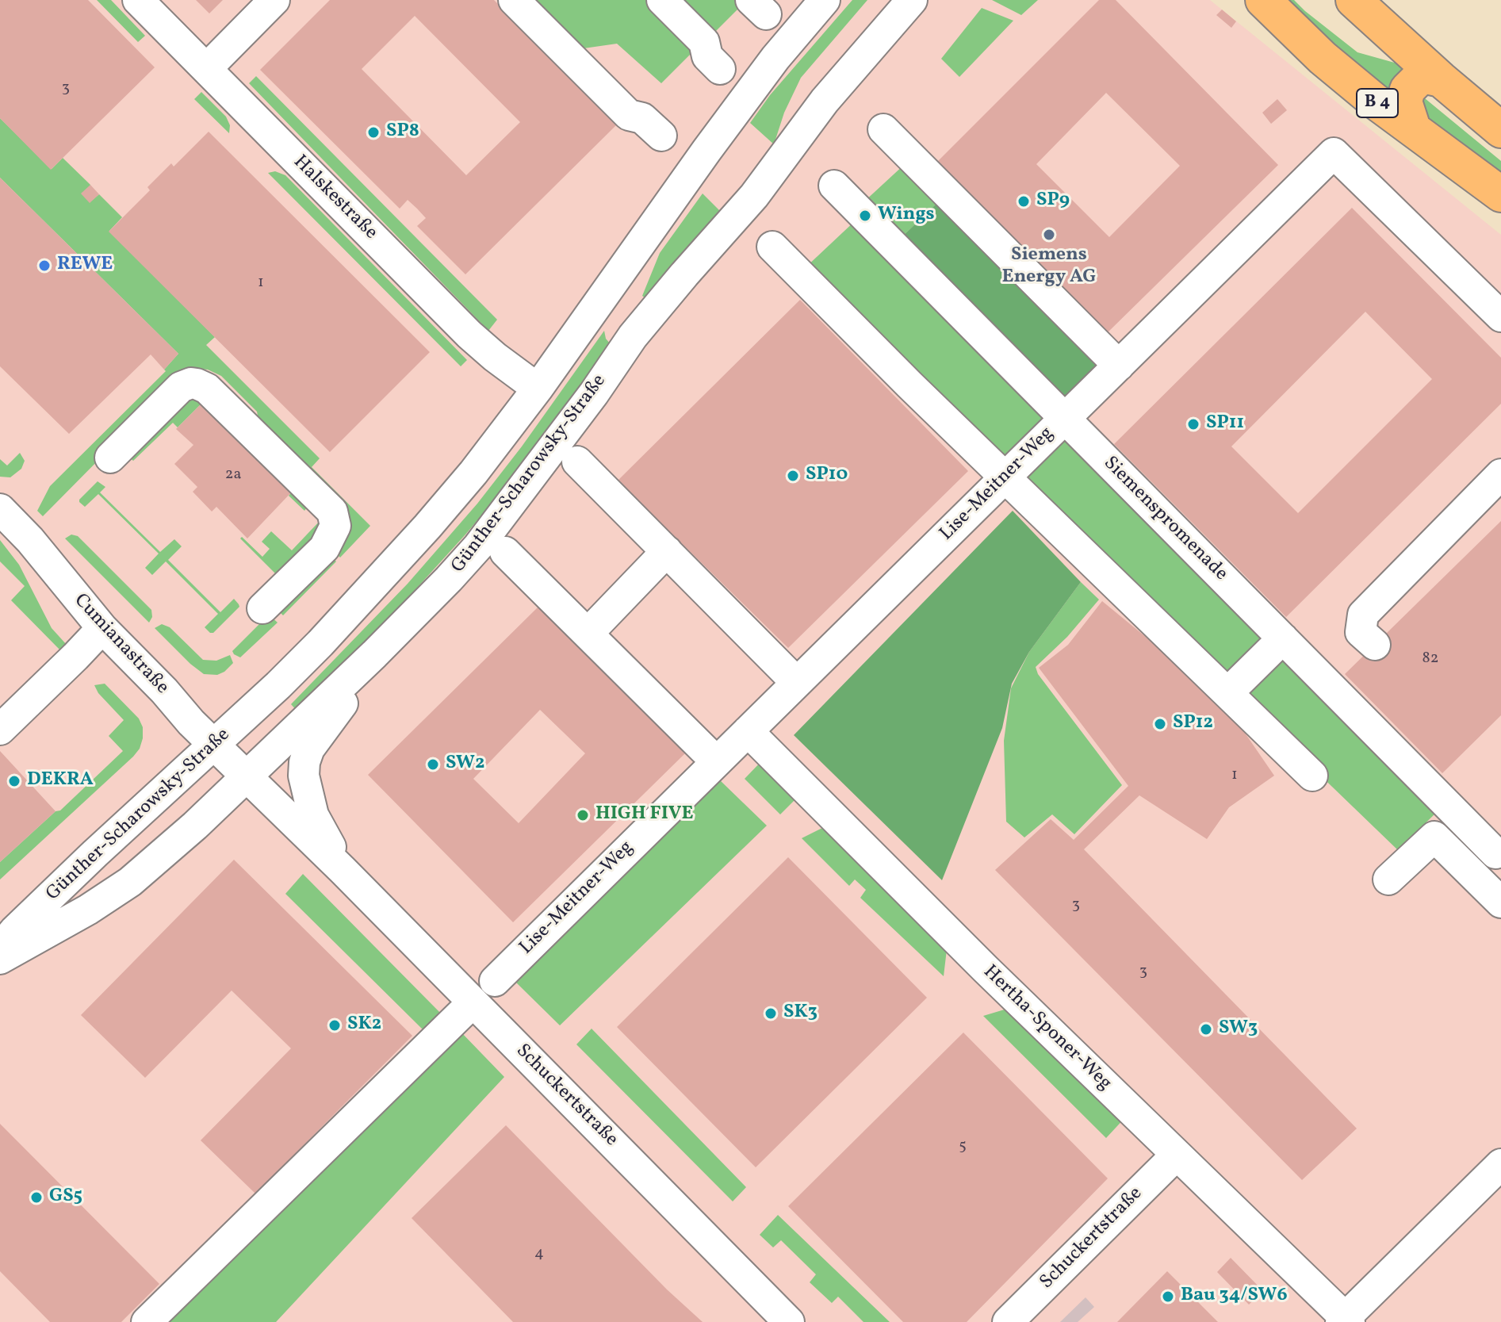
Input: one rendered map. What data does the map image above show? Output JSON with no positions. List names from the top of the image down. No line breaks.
{"streets":{"main road":["B 4"],"street":["Halskestraße","Günther-Scharowsky-Straße","Lise-Meitner-Weg","Siemenspromenade","Cumianastraße","Hertha-Sponer-Weg","Schuckertstraße"]},"crossings":[["Halskestraße","Günther-Scharowsky-Straße"],["Günther-Scharowsky-Straße","Cumianastraße"],["Günther-Scharowsky-Straße","Schuckertstraße"],["Lise-Meitner-Weg","Siemenspromenade"],["Lise-Meitner-Weg","Hertha-Sponer-Weg"],["Cumianastraße","Schuckertstraße"],["Hertha-Sponer-Weg","Schuckertstraße"]],"places":["SP8","SP9","Wings","Siemens Energy AG","REWE","SP11","SP10","SP12","SW2","DEKRA","HIGH FIVE","SK3","SK2","SW3","GS5","Bau 34/SW6"],"house_numbers":["3","1","2a","82","1","3","3","5","4"]}
